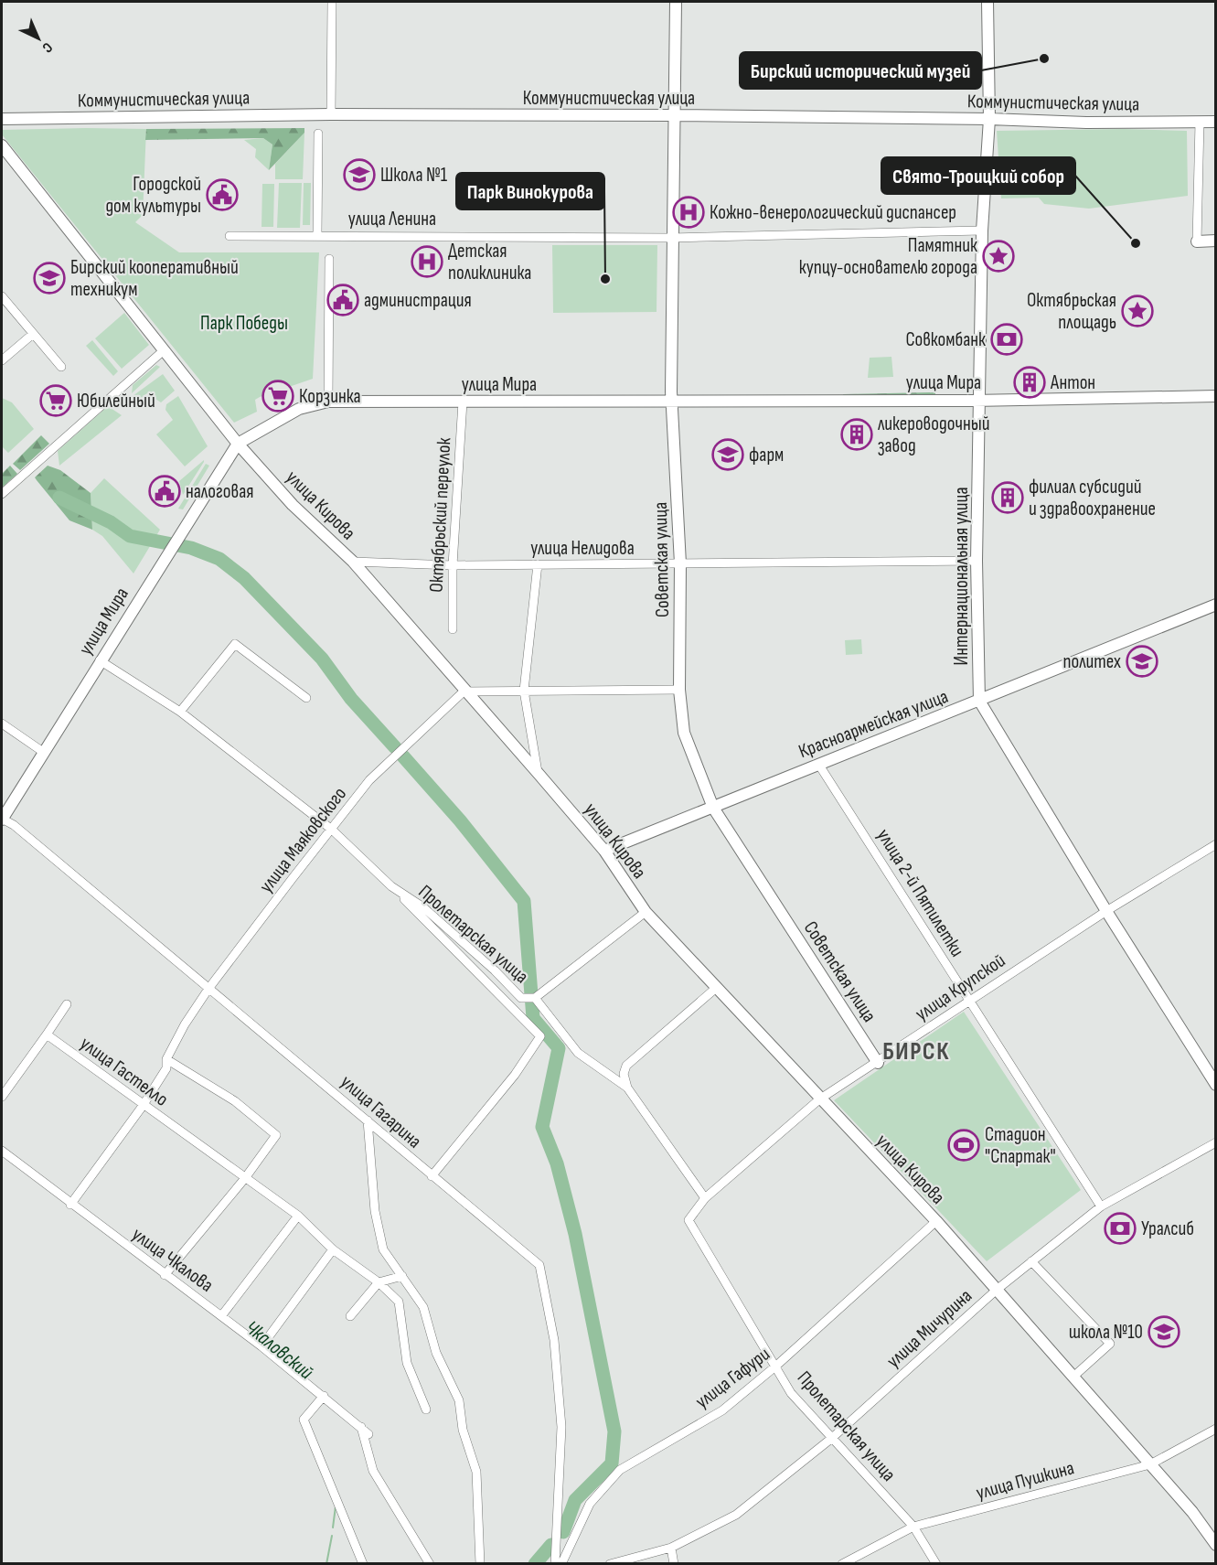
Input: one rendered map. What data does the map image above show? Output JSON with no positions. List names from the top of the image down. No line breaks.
{"streets":{"street":["Коммунистическая улица","улица Ленина","улица Мира","улица Кирова","Октябрьский переулок","улица Нелидова","Советская улица","Интернациональная улица","Красноармейская улица","улица Маяковского","улица 2-й Пятилетки","Пролетарская улица","улица Крупской","улица Гастелло","улица Гагарина","улица Чкалова","улица Мичурина","улица Гафури","улица Пушкина"]},"crossings":[["Коммунистическая улица","Советская улица"],["Коммунистическая улица","Интернациональная улица"],["улица Ленина","Советская улица"],["улица Ленина","Интернациональная улица"],["улица Мира","улица Кирова"],["улица Мира","Октябрьский переулок"],["улица Мира","Советская улица"],["улица Мира","Интернациональная улица"],["улица Мира","Пролетарская улица"],["улица Мира","улица Гагарина"],["улица Кирова","улица Нелидова"],["улица Кирова","Красноармейская улица"],["улица Кирова","улица Маяковского"],["улица Кирова","улица Крупской"],["улица Кирова","улица Мичурина"],["улица Кирова","улица Гафури"],["улица Кирова","улица Пушкина"],["Октябрьский переулок","улица Нелидова"],["улица Нелидова","Советская улица"],["улица Нелидова","Интернациональная улица"],["Советская улица","Красноармейская улица"],["Советская улица","улица Крупской"],["Интернациональная улица","Красноармейская улица"],["Красноармейская улица","улица 2-й Пятилетки"],["улица Маяковского","Пролетарская улица"],["улица Маяковского","улица Гастелло"],["улица Маяковского","улица Гагарина"],["улица Маяковского","улица Чкалова"],["улица 2-й Пятилетки","улица Крупской"],["улица 2-й Пятилетки","улица Мичурина"],["Пролетарская улица","улица Крупской"],["Пролетарская улица","улица Гагарина"],["Пролетарская улица","улица Мичурина"],["Пролетарская улица","улица Гафури"],["Пролетарская улица","улица Пушкина"]],"districts":["БИРСК"],"water":["Чкаловский"],"parks":["Парк Победы"],"places":{"other":["Бирский исторический музей","Свято-Троицкий собор","Парк Винокурова"],"school or university":["Школа №1","Бирский кооперативный техникум","фарм","политех","школа №10"],"public building":["Городской дом культуры","администрация","налоговая"],"hospital":["Кожно-венерологический диспансер","Детская поликлиника"],"place":["Памятник купцу-основателю города","Октябрьская площадь"],"bank":["Совкомбанк","Уралсиб"],"building":["Антон","ликероводочный завод","филиал субсидий и здравоохранение"],"supermarket":["Корзинка","Юбилейный"],"sports":["Стадион \"Спартак\""]},"north":"bottom right"}
